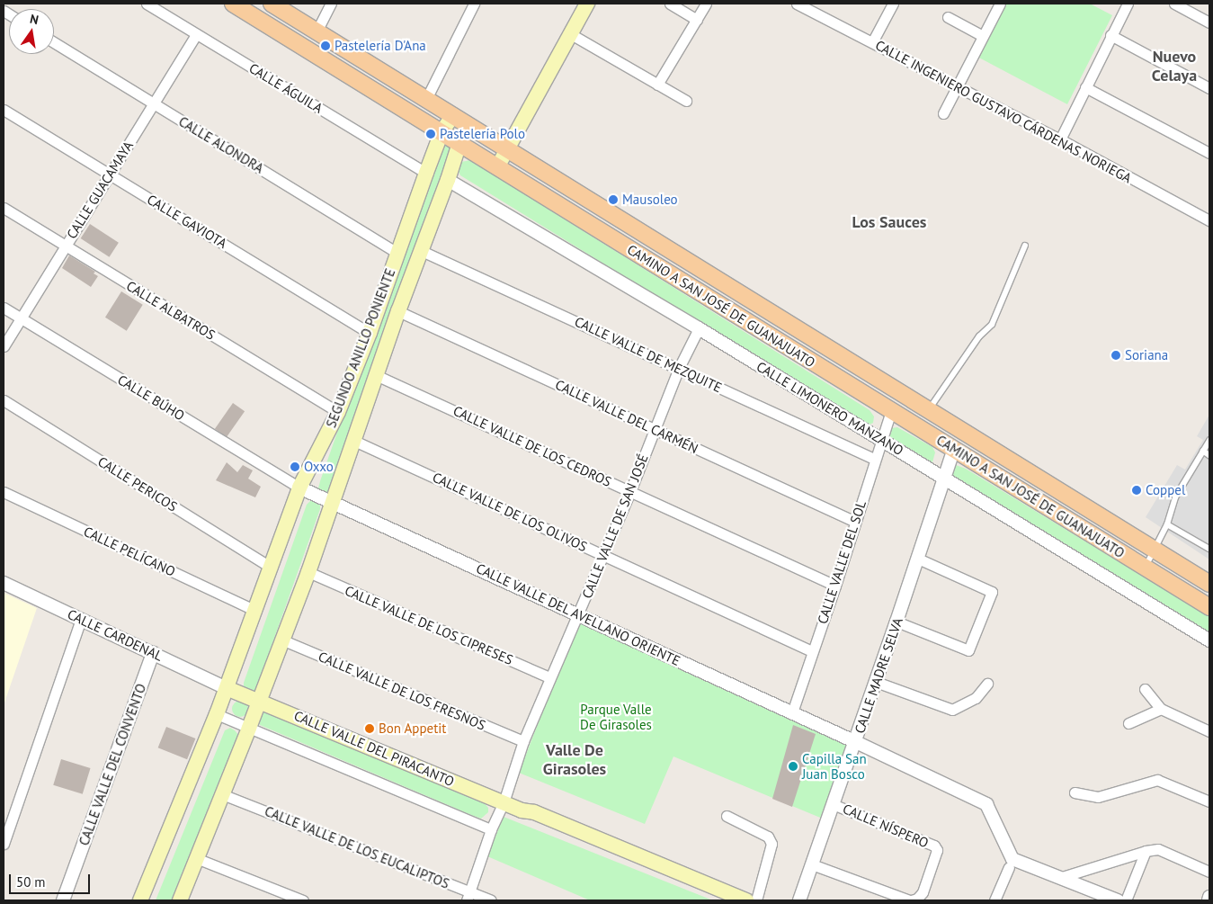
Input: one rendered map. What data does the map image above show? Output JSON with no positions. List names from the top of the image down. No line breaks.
{"streets":{"main road":["CAMINO A SAN JOSÉ DE GUANAJUATO","SEGUNDO ANILLO PONIENTE","CALLE VALLE DEL PIRACANTO"],"street":["CALLE ÁGUILA","CALLE INGENIERO GUSTAVO CÁRDENAS NORIEGA","CALLE ALONDRA","CALLE GUACAMAYA","CALLE GAVIOTA","CALLE ALBATROS","CALLE VALLE DE MEZQUITE","CALLE BÚHO","CALLE LIMONERO MANZANO","CALLE VALLE DEL CARMÉN","CALLE VALLE DE LOS CEDROS","CALLE PERICOS","CALLE VALLE DE LOS OLIVOS","CALLE VALLE DE SAN JOSÉ","CALLE PELÍCANO","CALLE VALLE DEL SOL","CALLE VALLE DEL AVELLANO ORIENTE","CALLE VALLE DE LOS CIPRESES","CALLE CARDENAL","CALLE MADRE SELVA","CALLE VALLE DE LOS FRESNOS","CALLE VALLE DEL CONVENTO","CALLE NÍSPERO","CALLE VALLE DE LOS EUCALIPTOS"]},"crossings":[["CALLE ÁGUILA","CALLE GUACAMAYA"],["CALLE ÁGUILA","SEGUNDO ANILLO PONIENTE"],["CALLE ALONDRA","CALLE GUACAMAYA"],["CALLE ALONDRA","SEGUNDO ANILLO PONIENTE"],["CALLE GUACAMAYA","CALLE GAVIOTA"],["CALLE GUACAMAYA","CALLE ALBATROS"],["CALLE GUACAMAYA","CALLE BÚHO"],["CALLE GAVIOTA","SEGUNDO ANILLO PONIENTE"],["CAMINO A SAN JOSÉ DE GUANAJUATO","SEGUNDO ANILLO PONIENTE"],["CAMINO A SAN JOSÉ DE GUANAJUATO","CALLE VALLE DEL SOL"],["CAMINO A SAN JOSÉ DE GUANAJUATO","CALLE MADRE SELVA"],["CALLE ALBATROS","SEGUNDO ANILLO PONIENTE"],["SEGUNDO ANILLO PONIENTE","CALLE VALLE DE MEZQUITE"],["SEGUNDO ANILLO PONIENTE","CALLE BÚHO"],["SEGUNDO ANILLO PONIENTE","CALLE LIMONERO MANZANO"],["SEGUNDO ANILLO PONIENTE","CALLE VALLE DEL CARMÉN"],["SEGUNDO ANILLO PONIENTE","CALLE VALLE DE LOS CEDROS"],["SEGUNDO ANILLO PONIENTE","CALLE PERICOS"],["SEGUNDO ANILLO PONIENTE","CALLE VALLE DE LOS OLIVOS"],["SEGUNDO ANILLO PONIENTE","CALLE PELÍCANO"],["SEGUNDO ANILLO PONIENTE","CALLE VALLE DEL AVELLANO ORIENTE"],["SEGUNDO ANILLO PONIENTE","CALLE VALLE DE LOS CIPRESES"],["SEGUNDO ANILLO PONIENTE","CALLE CARDENAL"],["SEGUNDO ANILLO PONIENTE","CALLE VALLE DE LOS FRESNOS"],["SEGUNDO ANILLO PONIENTE","CALLE VALLE DEL PIRACANTO"],["SEGUNDO ANILLO PONIENTE","CALLE VALLE DE LOS EUCALIPTOS"],["CALLE VALLE DE MEZQUITE","CALLE VALLE DE SAN JOSÉ"],["CALLE VALLE DE MEZQUITE","CALLE VALLE DEL SOL"],["CALLE BÚHO","CALLE VALLE DEL AVELLANO ORIENTE"],["CALLE LIMONERO MANZANO","CALLE VALLE DE SAN JOSÉ"],["CALLE LIMONERO MANZANO","CALLE VALLE DEL SOL"],["CALLE LIMONERO MANZANO","CALLE MADRE SELVA"],["CALLE VALLE DEL CARMÉN","CALLE VALLE DE SAN JOSÉ"],["CALLE VALLE DEL CARMÉN","CALLE VALLE DEL SOL"],["CALLE VALLE DE LOS CEDROS","CALLE VALLE DE SAN JOSÉ"],["CALLE VALLE DE LOS CEDROS","CALLE VALLE DEL SOL"],["CALLE VALLE DE LOS OLIVOS","CALLE VALLE DE SAN JOSÉ"],["CALLE VALLE DE LOS OLIVOS","CALLE VALLE DEL SOL"],["CALLE VALLE DE SAN JOSÉ","CALLE VALLE DEL AVELLANO ORIENTE"],["CALLE VALLE DE SAN JOSÉ","CALLE VALLE DE LOS CIPRESES"],["CALLE VALLE DE SAN JOSÉ","CALLE VALLE DE LOS FRESNOS"],["CALLE VALLE DE SAN JOSÉ","CALLE VALLE DEL PIRACANTO"],["CALLE VALLE DE SAN JOSÉ","CALLE VALLE DE LOS EUCALIPTOS"],["CALLE VALLE DEL SOL","CALLE VALLE DEL AVELLANO ORIENTE"],["CALLE VALLE DEL AVELLANO ORIENTE","CALLE MADRE SELVA"],["CALLE CARDENAL","CALLE VALLE DEL PIRACANTO"],["CALLE CARDENAL","CALLE VALLE DEL CONVENTO"],["CALLE MADRE SELVA","CALLE NÍSPERO"]],"districts":["Nuevo Celaya","Los Sauces","Valle De Girasoles"],"parks":["Parque Valle De Girasoles"],"places":["Pastelería D'Ana","Pastelería Polo","Mausoleo","Soriana","Oxxo","Coppel","Bon Appetit","Capilla San Juan Bosco"],"scale_bar":"50 m","north":"top"}
